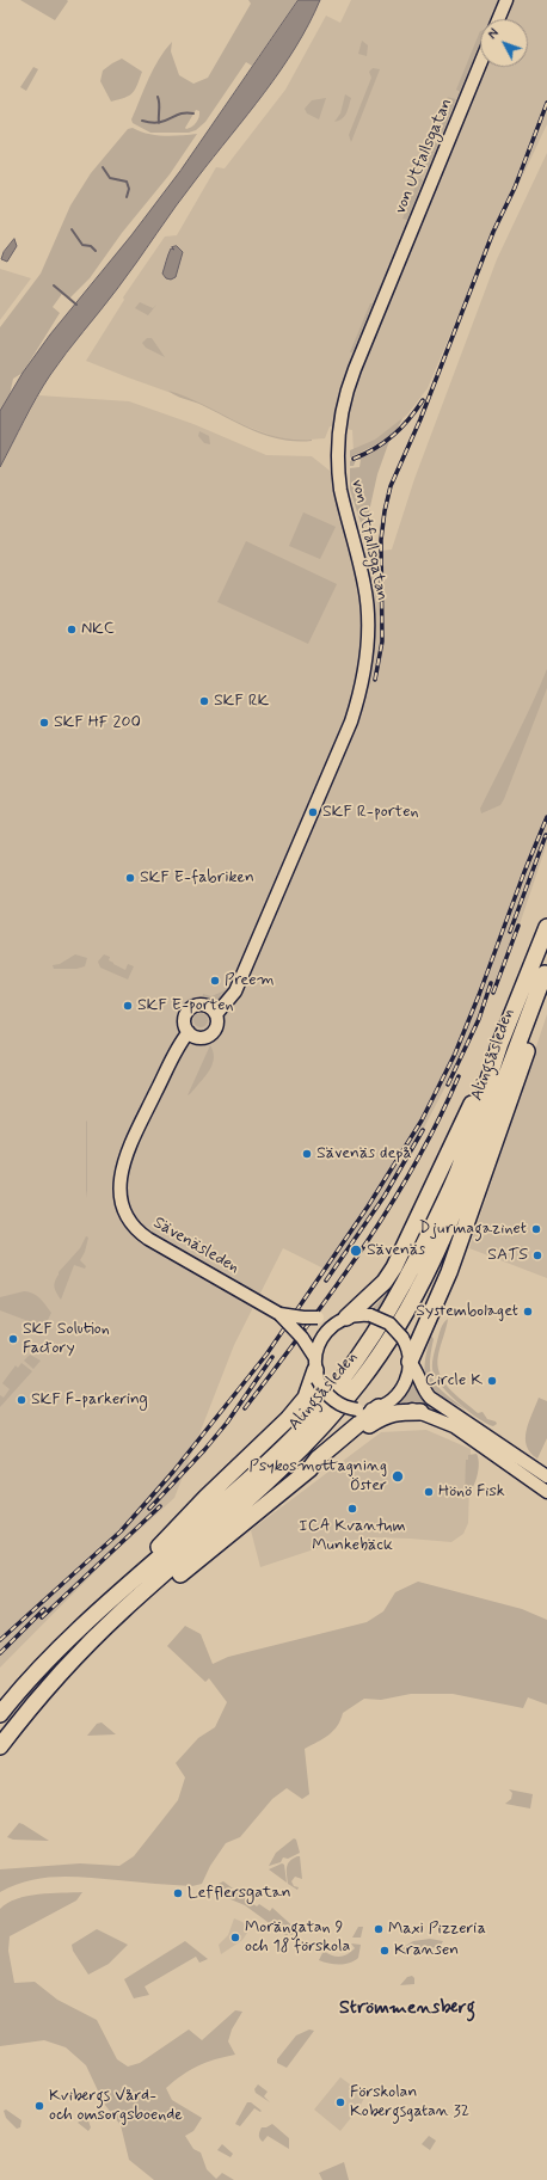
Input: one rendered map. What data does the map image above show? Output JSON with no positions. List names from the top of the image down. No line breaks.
{"streets":{"highway":["Alingsåsleden"],"street":["von Utfallsgatan","Sävenäsleden"]},"crossings":[["von Utfallsgatan","Sävenäsleden"]],"districts":["Strömmensberg"],"places":["NKC","SKF RK","SKF HF 200","SKF R-porten","SKF E-fabriken","Preem","SKF E-porten","Sävenäs depå","Djurmagazinet","Sävenäs","SATS","Systembolaget","SKF Solution Factory","Circle K","SKF F-parkering","Psykosmottagning Öster","Hönö Fisk","ICA Kvantum Munkebäck","Lefflersgatan","Maxi Pizzeria","Morängatan 9 och 18 förskola","Kransen","Förskolan Kobergsgatan 32","Kvibergs Vård- och omsorgsboende"],"north":"top left"}
